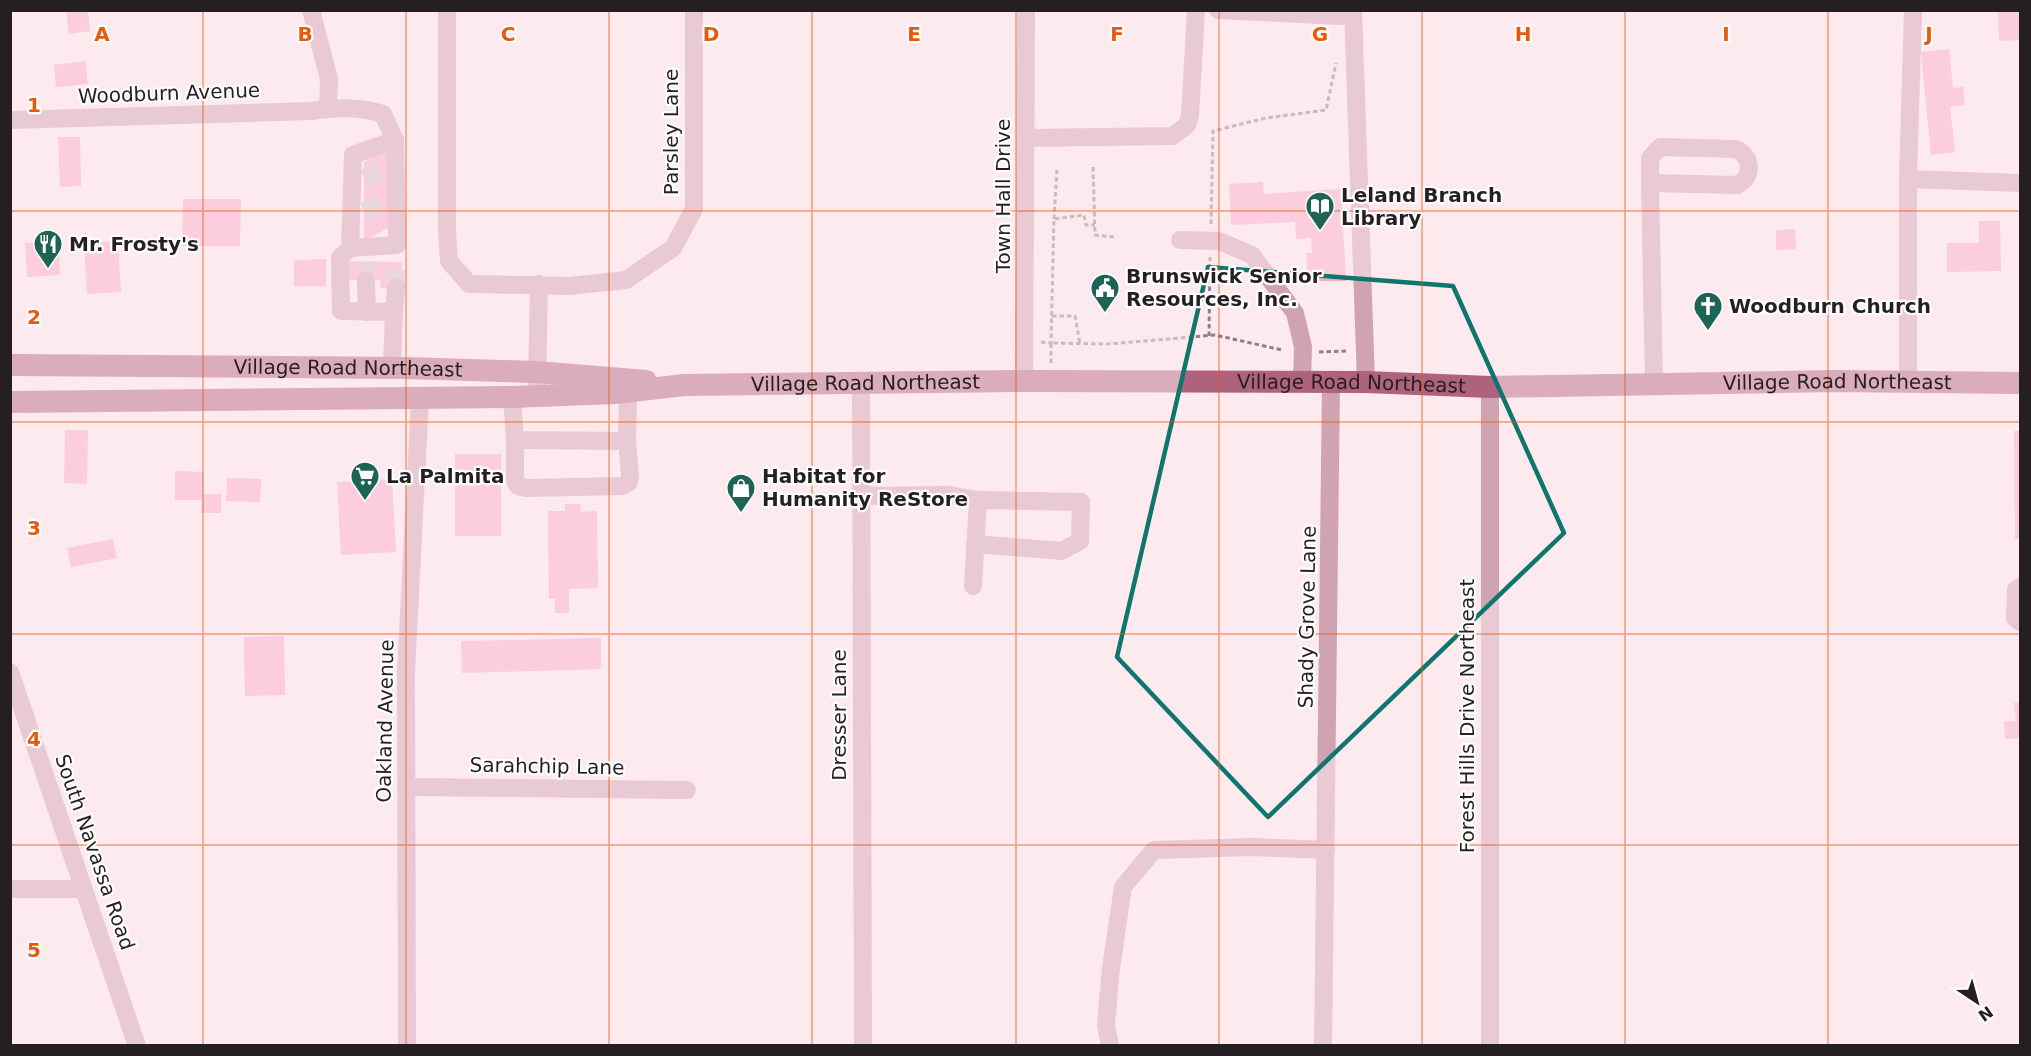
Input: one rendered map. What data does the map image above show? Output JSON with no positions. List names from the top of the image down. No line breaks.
{"streets":{"main road":["Village Road Northeast"],"street":["Woodburn Avenue","Parsley Lane","Town Hall Drive","Shady Grove Lane","Dresser Lane","Forest Hills Drive Northeast","Oakland Avenue","Sarahchip Lane","South Navassa Road"]},"crossings":[["Town Hall Drive","Village Road Northeast"],["Village Road Northeast","Shady Grove Lane"],["Village Road Northeast","Dresser Lane"],["Village Road Northeast","Forest Hills Drive Northeast"],["Village Road Northeast","Oakland Avenue"],["Oakland Avenue","Sarahchip Lane"]],"places":{"library":["Leland Branch Library"],"restaurant":["Mr. Frosty's"],"public building":["Brunswick Senior Resources, Inc."],"church":["Woodburn Church"],"supermarket":["La Palmita"],"shop":["Habitat for Humanity ReStore"]},"north":"bottom right","grid":{"columns":["A","B","C","D","E","F","G","H","I","J"],"rows":["1","2","3","4","5"]}}
